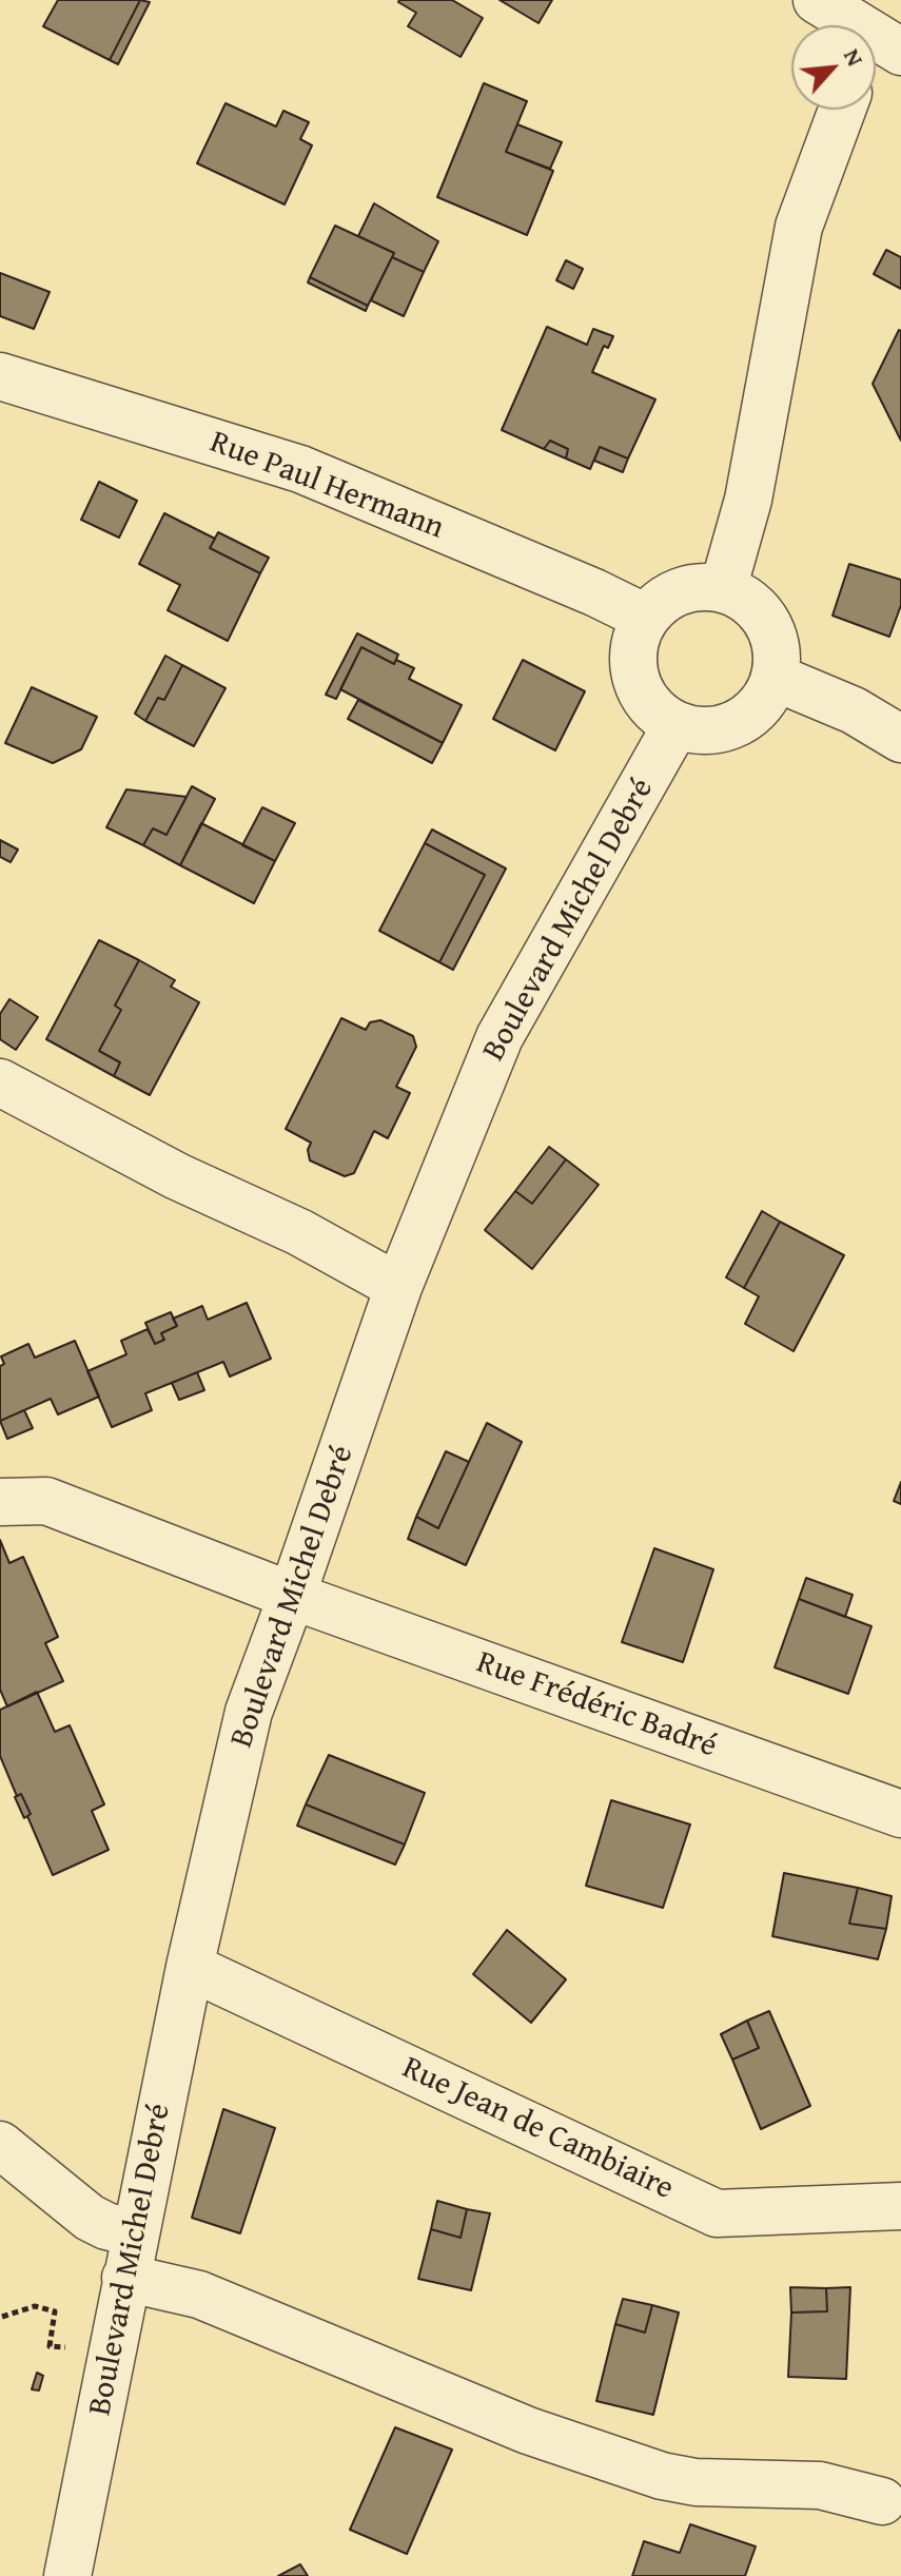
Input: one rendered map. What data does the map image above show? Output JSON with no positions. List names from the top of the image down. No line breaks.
{"streets":{"street":["Rue Paul Hermann","Boulevard Michel Debré","Rue Frédéric Badré","Rue Jean de Cambiaire"]},"crossings":[["Rue Paul Hermann","Boulevard Michel Debré"],["Boulevard Michel Debré","Rue Frédéric Badré"],["Boulevard Michel Debré","Rue Jean de Cambiaire"]],"north":"top right"}
